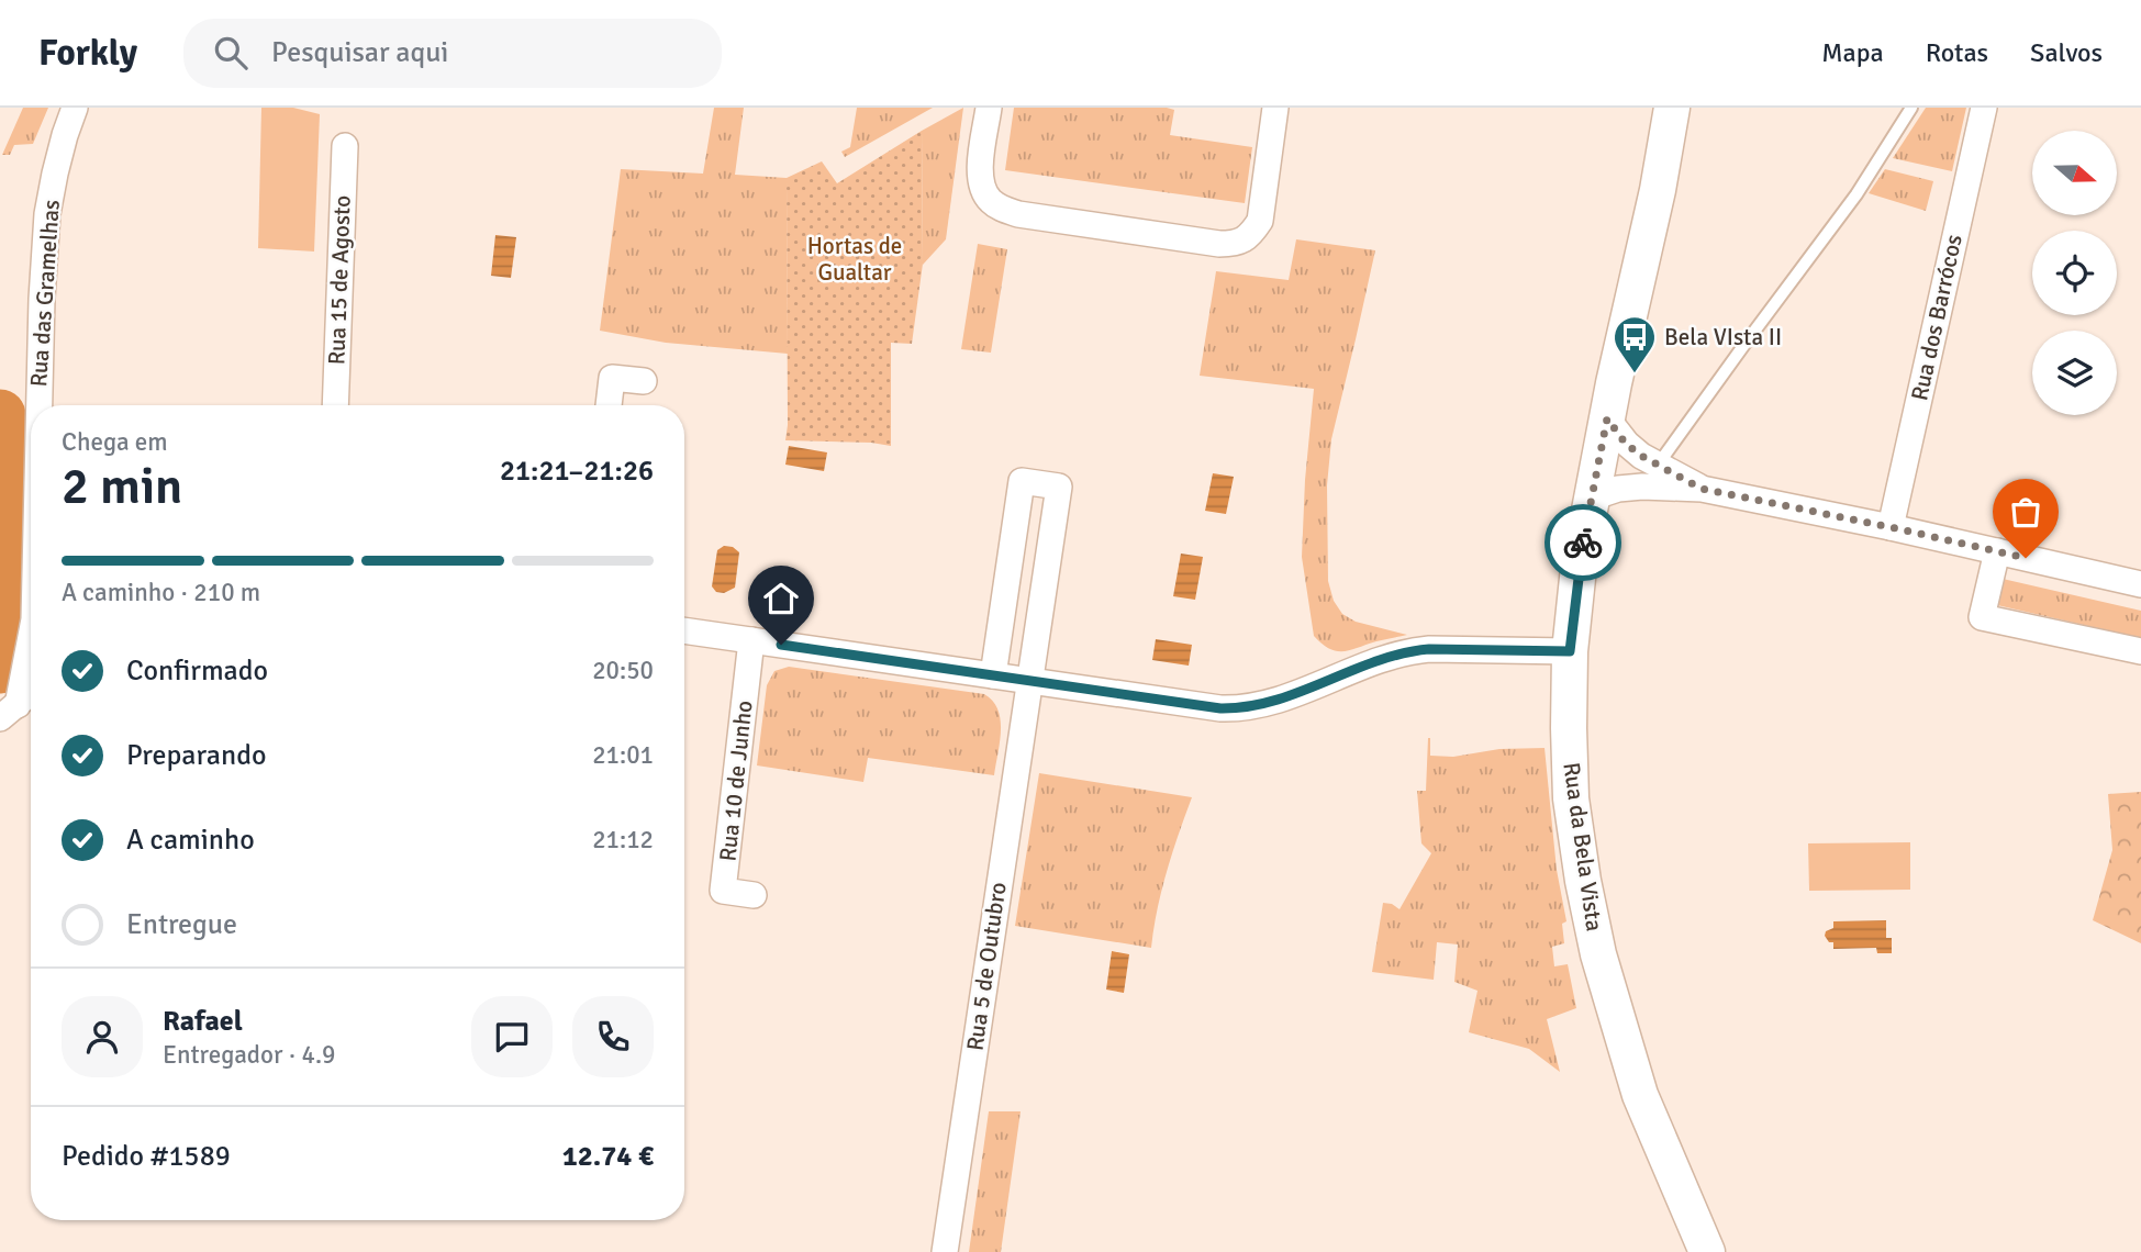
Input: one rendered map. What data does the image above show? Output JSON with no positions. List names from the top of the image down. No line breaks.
{"streets":{"main road":["Rua da Bela Vista"],"street":["Rua 15 de Agosto","Rua das Gramelhas","Rua dos Barrócos","Rua 10 de Junho","Rua 5 de Outubro"]},"parks":["Hortas de Gualtar"],"places":{"bus stop":["Bela VIsta II"]},"north":"right","page":{"header":"Forkly","search":"Pesquisar aqui","nav":["Mapa","Rotas","Salvos"],"heading":["2 min","Chega em","21:21–21:26"],"panel":["Rafael","Entregador · 4.9","Pedido #1589","12.74 €"],"bar":"A caminho · 210 m","list":[["Confirmado","20:50"],["Preparando","21:01"],["A caminho","21:12"],"Entregue"]}}
